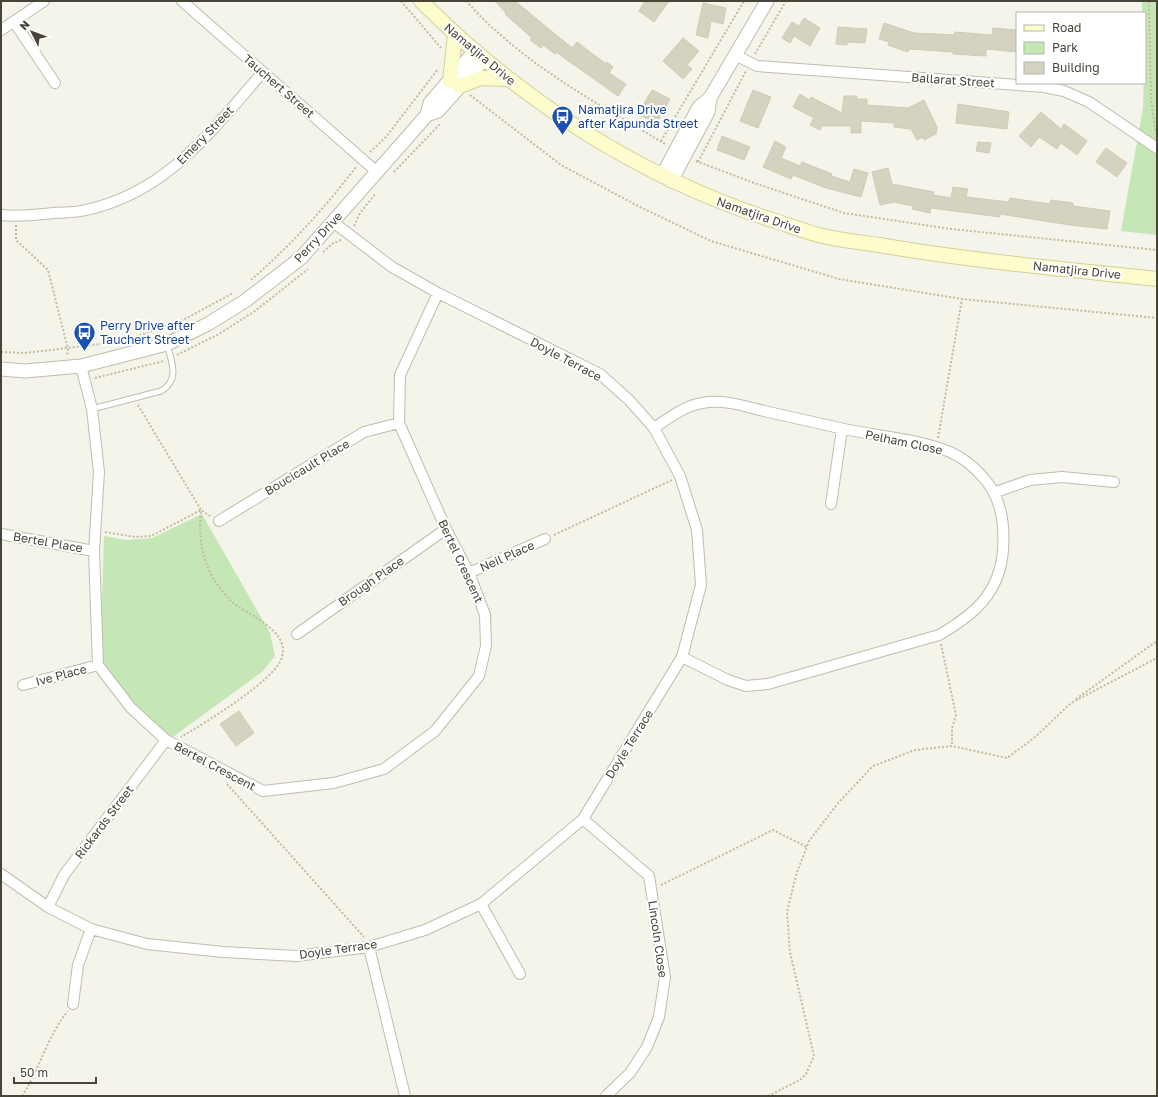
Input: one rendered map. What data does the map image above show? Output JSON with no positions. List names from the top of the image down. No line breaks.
{"streets":{"main road":["Namatjira Drive"],"street":["Ballarat Street","Tauchert Street","Emery Street","Perry Drive","Doyle Terrace","Pelham Close","Boucicault Place","Bertel Place","Neil Place","Bertel Crescent","Brough Place","Ive Place","Rickards Street","Lincoln Close"]},"crossings":[["Namatjira Drive","Perry Drive"],["Tauchert Street","Emery Street"],["Tauchert Street","Perry Drive"],["Perry Drive","Doyle Terrace"],["Doyle Terrace","Pelham Close"],["Doyle Terrace","Bertel Crescent"],["Doyle Terrace","Rickards Street"],["Doyle Terrace","Lincoln Close"],["Boucicault Place","Bertel Crescent"],["Neil Place","Bertel Crescent"],["Bertel Crescent","Brough Place"],["Bertel Crescent","Ive Place"],["Bertel Crescent","Rickards Street"]],"places":{"bus stop":["Namatjira Drive after Kapunda Street","Perry Drive after Tauchert Street"]},"legend":["Road","Park","Building"],"scale_bar":"50 m","north":"top left"}
